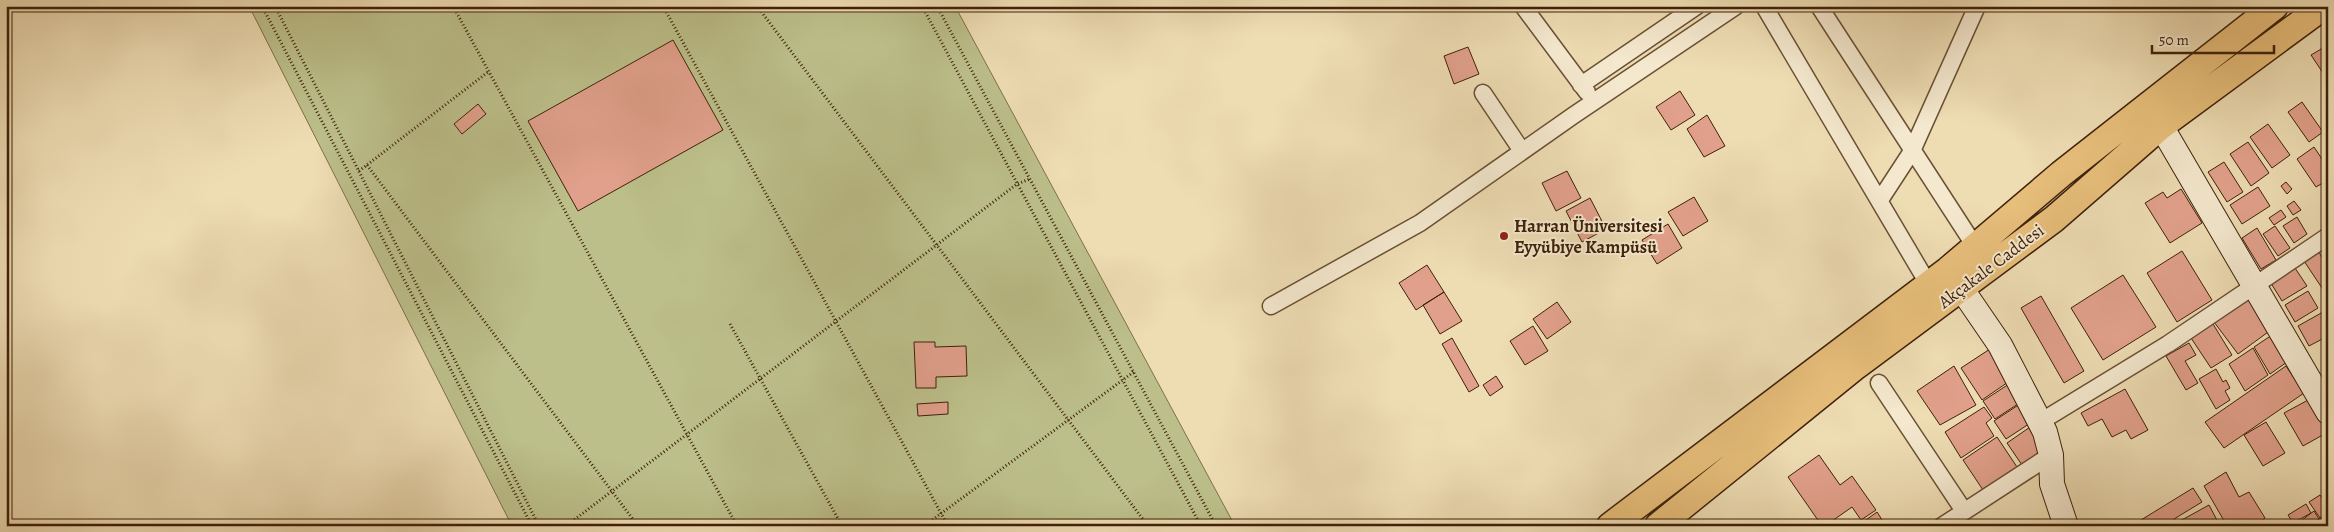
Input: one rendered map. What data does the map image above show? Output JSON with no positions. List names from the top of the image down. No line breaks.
{"streets":{"main road":["Akçakale Caddesi"]},"places":["Harran Üniversitesi Eyyübiye Kampüsü"],"scale_bar":"50 m"}
